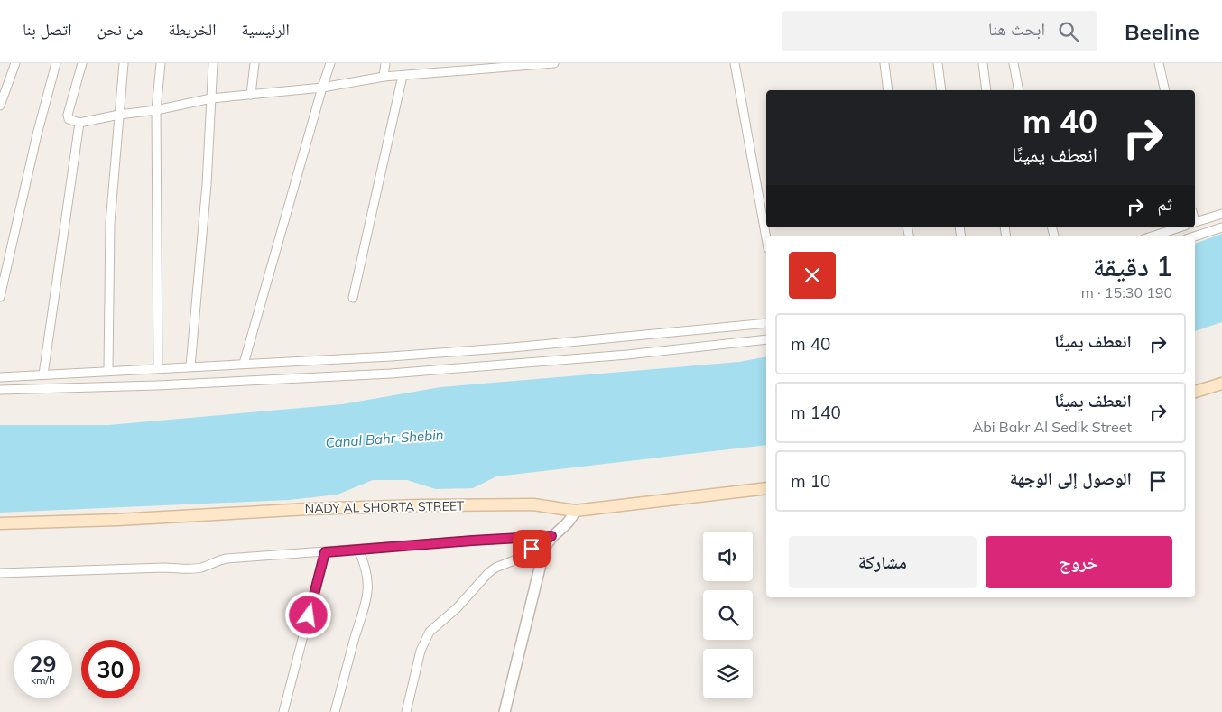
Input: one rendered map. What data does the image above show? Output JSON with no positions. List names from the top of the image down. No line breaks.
{"streets":{"main road":["NADY AL SHORTA STREET"]},"water":["Canal Bahr-Shebin"],"page":{"header":"Beeline","search":"ابحث هنا","nav":["الرئيسية","الخريطة","من نحن","اتصل بنا"],"turn":["40 m","انعطف يمينًا"],"then":"ثم","heading":["1 دقيقة","190 m · 15:30"],"list":[{"name":"انعطف يمينًا","value":"40 m"},{"name":"انعطف يمينًا","note":"Abi Bakr Al Sedik Street","value":"140 m"},{"name":"الوصول إلى الوجهة","value":"10 m"}],"buttons":["خروج","مشاركة"],"speed":"29 km/h","limit":"30"}}
